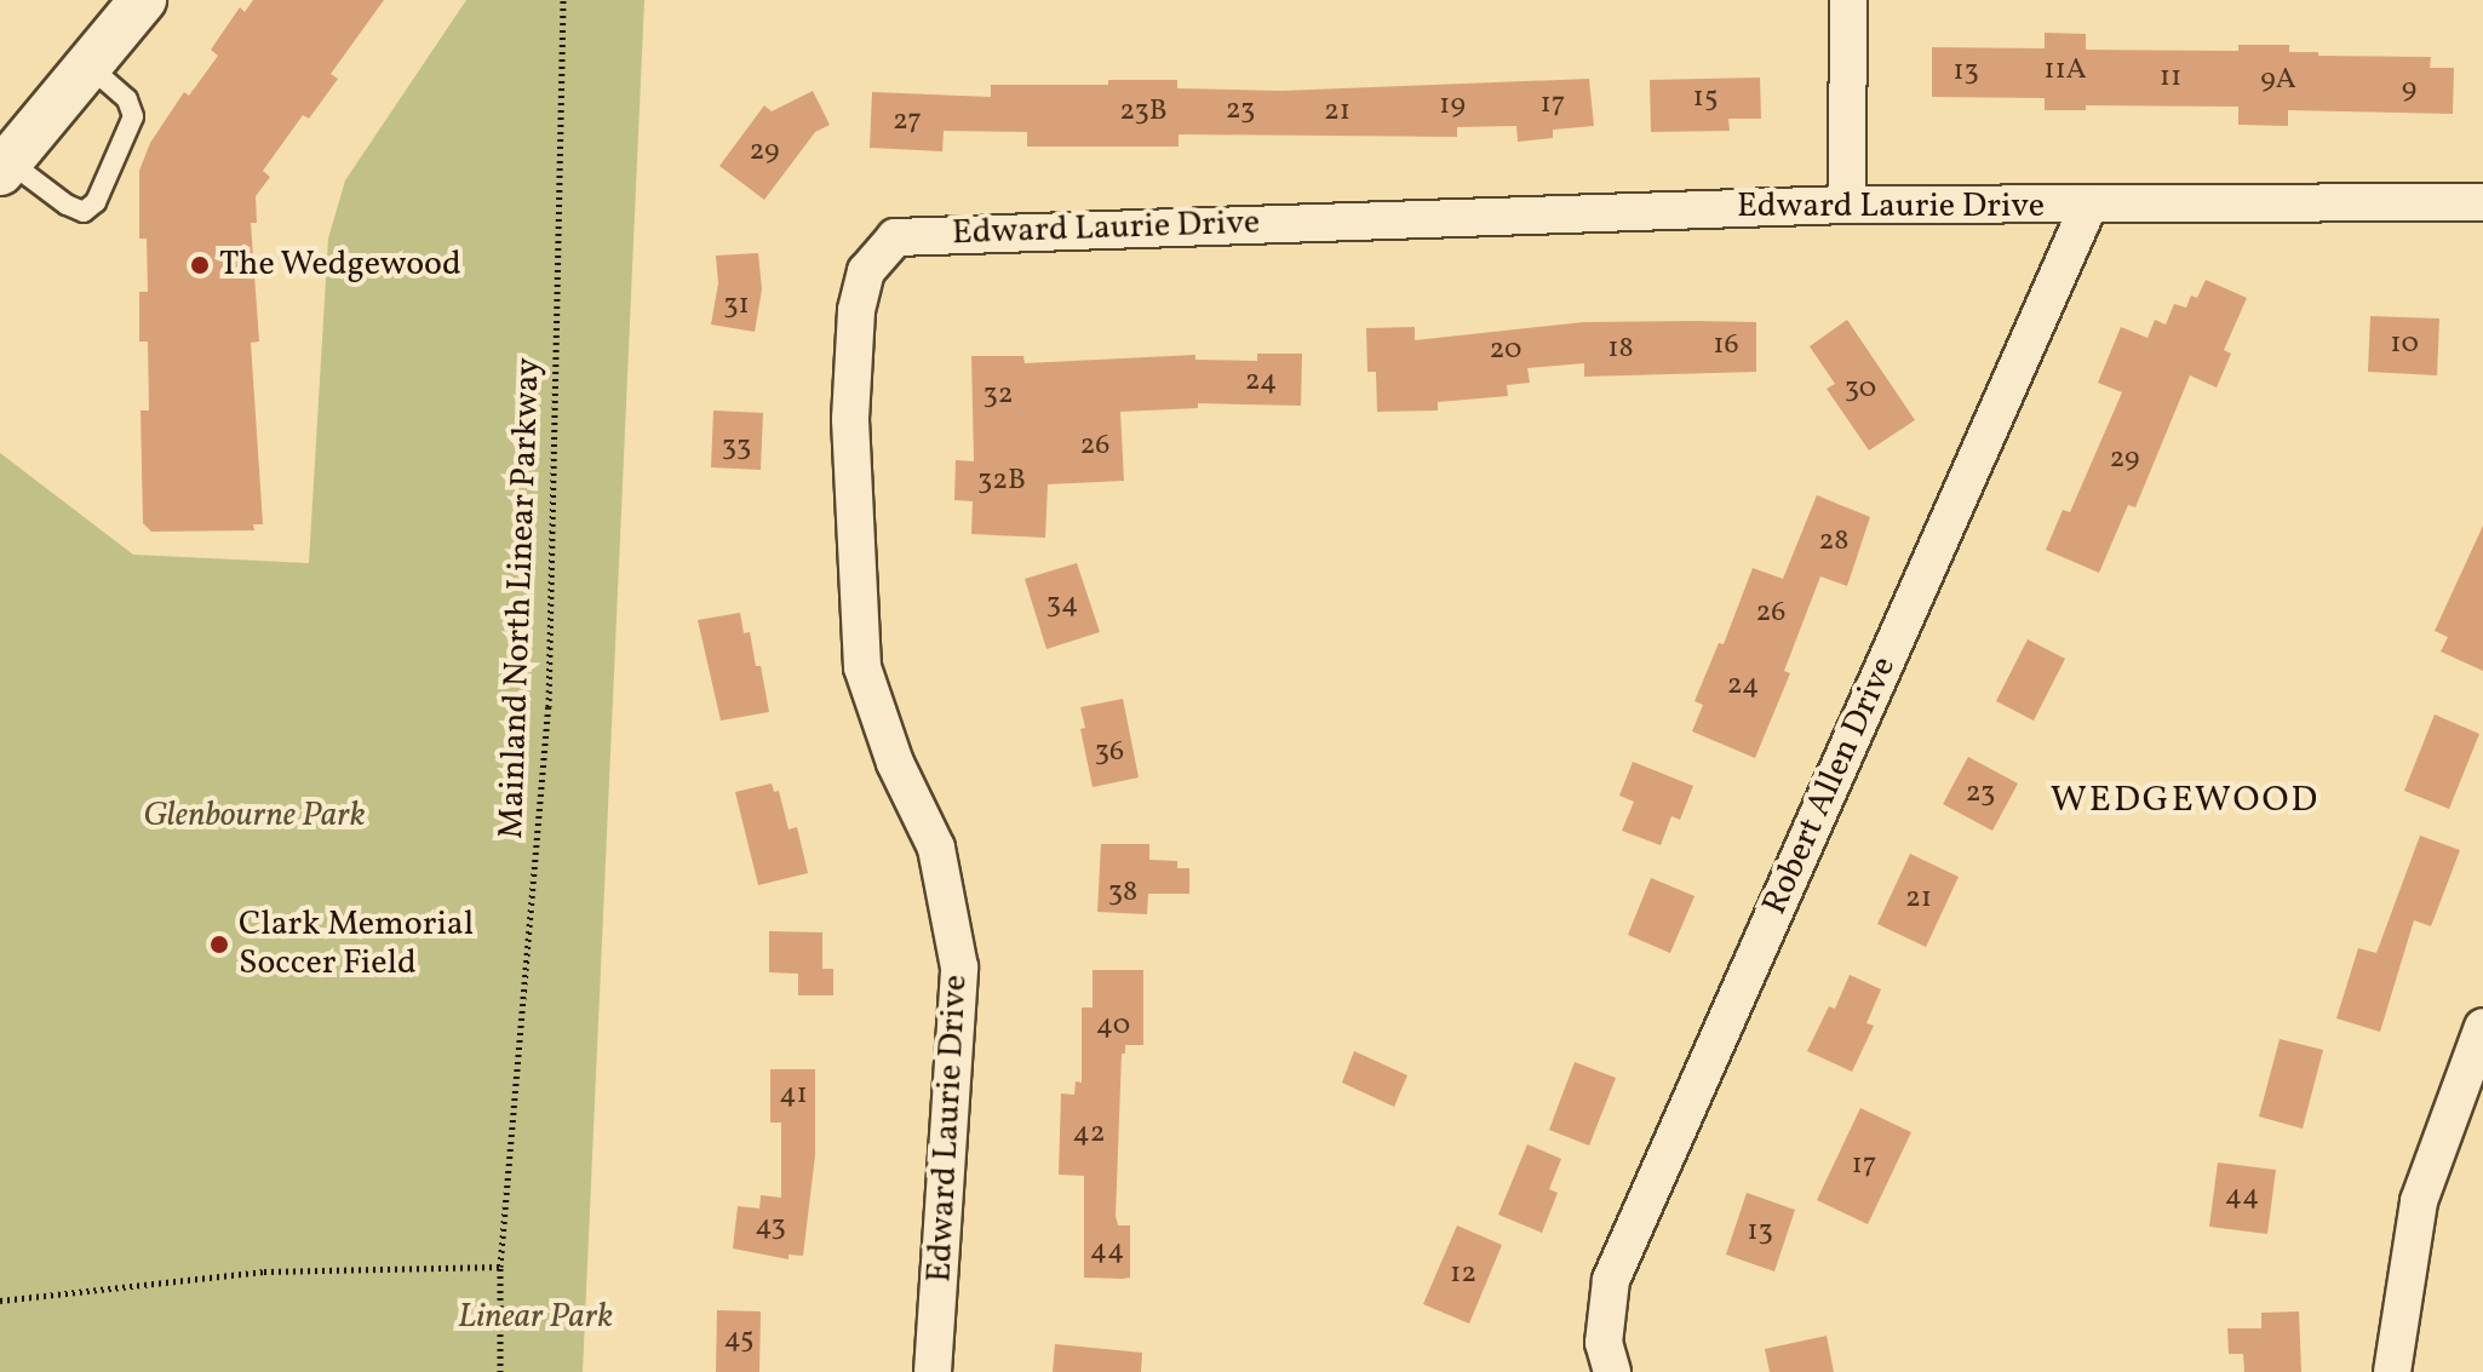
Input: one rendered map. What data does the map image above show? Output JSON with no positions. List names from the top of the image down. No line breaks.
{"streets":{"street":["Edward Laurie Drive","Robert Allen Drive"],"path":["Mainland North Linear Parkway"]},"crossings":[["Edward Laurie Drive","Robert Allen Drive"]],"districts":["WEDGEWOOD"],"parks":["Glenbourne Park","Linear Park"],"places":["The Wedgewood","Clark Memorial Soccer Field"],"house_numbers":["11A","13","11","9A","9","15","17","19","23","23B","21","27","29","31","10","16","18","20","24","30","32","26","33","29","32B","28","34","26","24","36","23","38","21","40","41","42","17","44","43","13","44","12","45"]}
